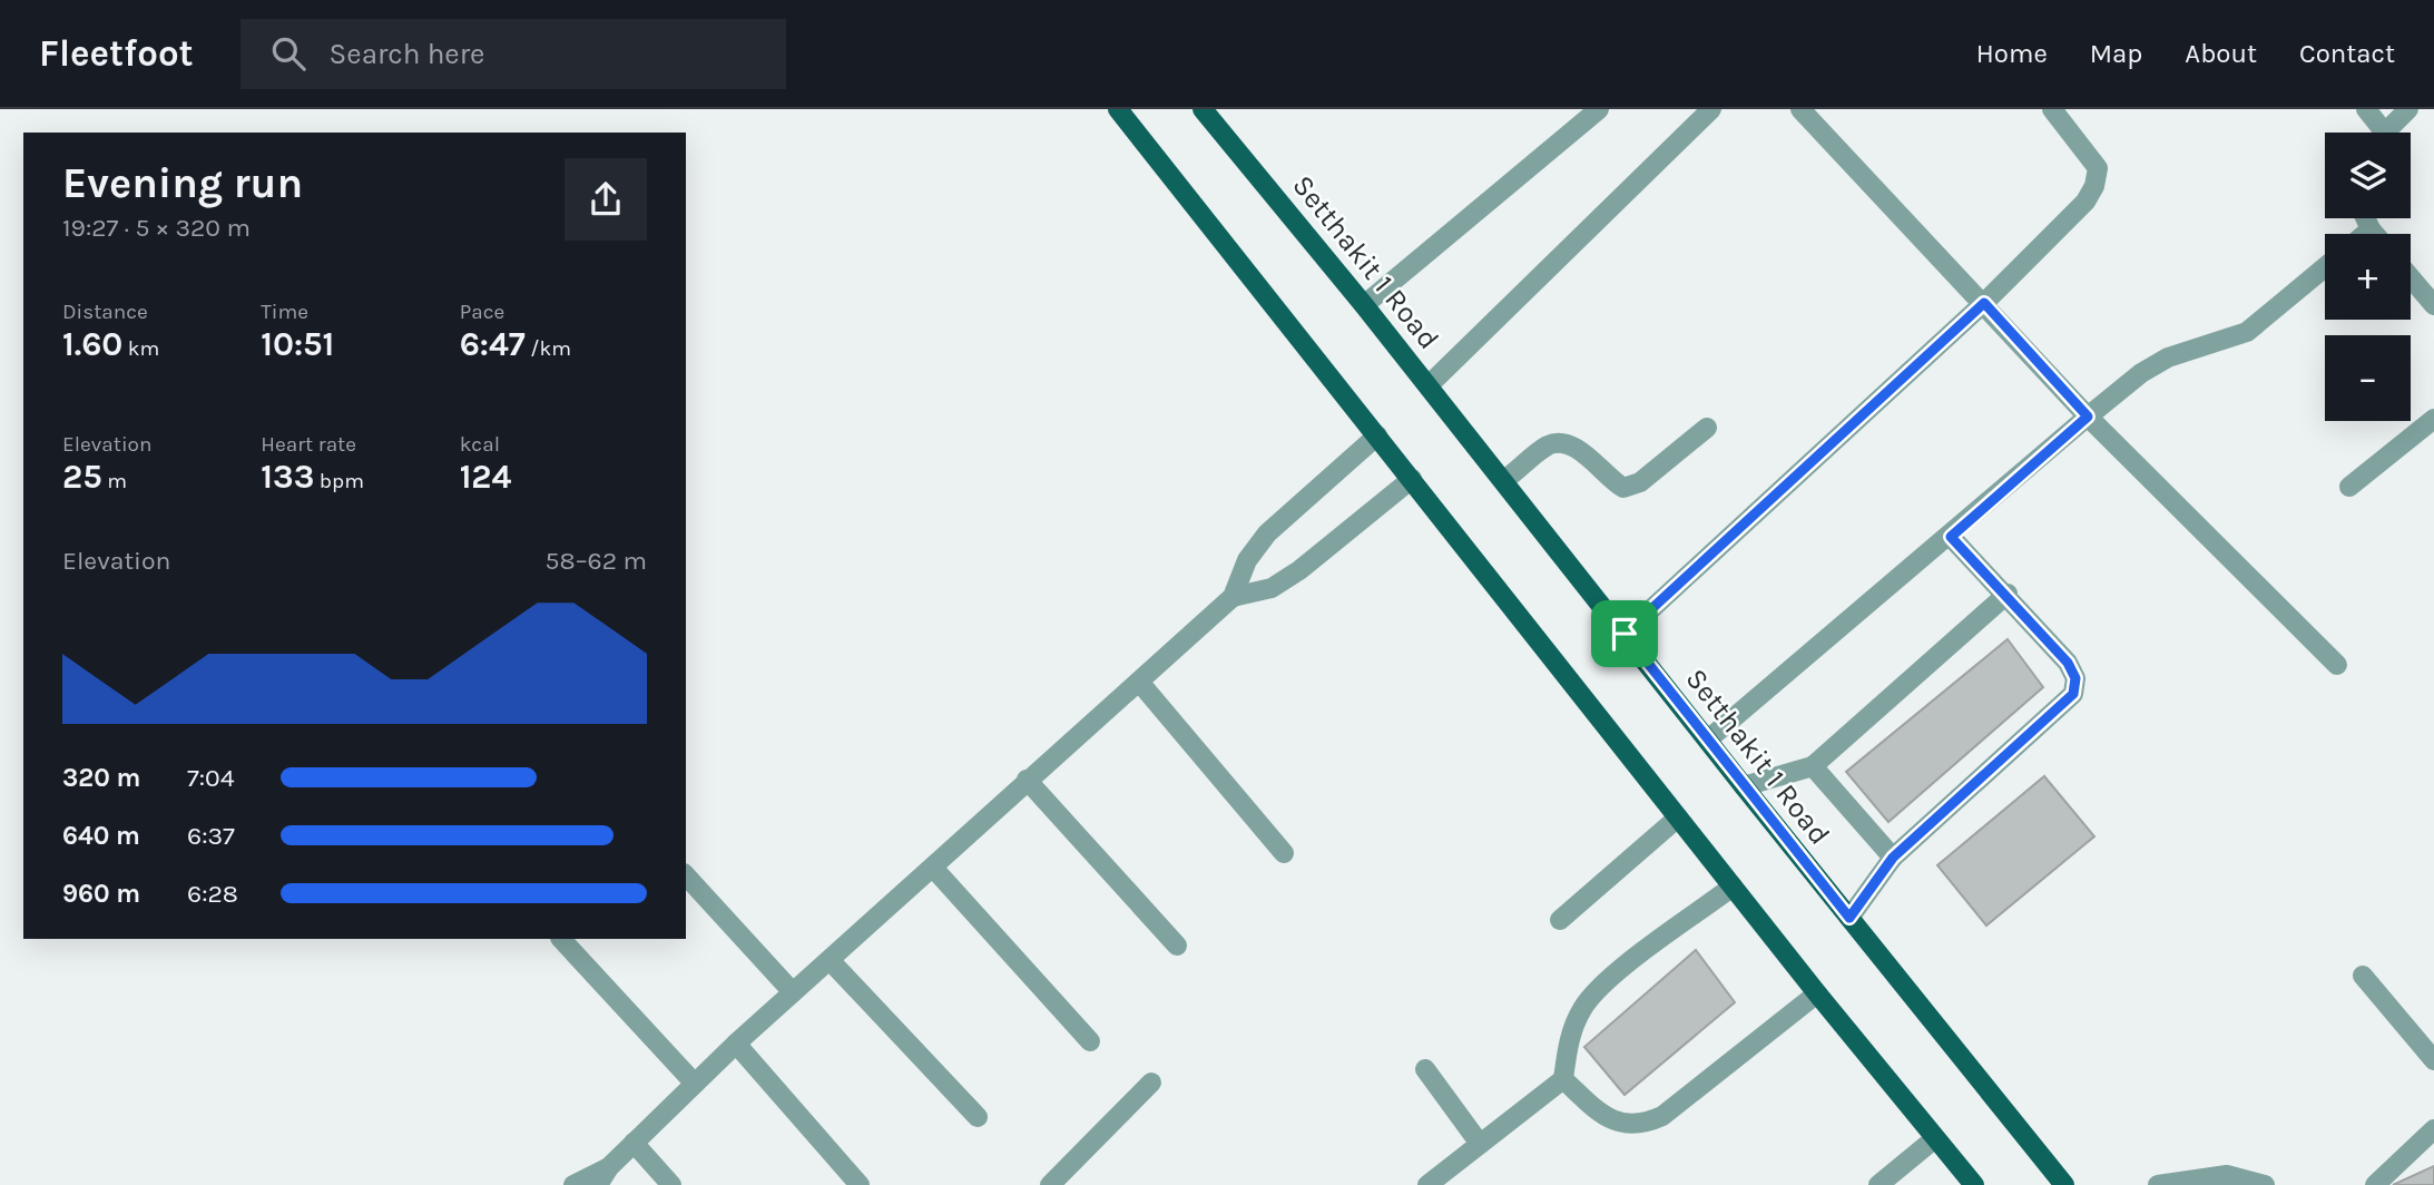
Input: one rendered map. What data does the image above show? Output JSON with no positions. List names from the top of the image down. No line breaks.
{"streets":{"main road":["Setthakit 1 Road"]},"page":{"header":"Fleetfoot","search":"Search here","nav":["Home","Map","About","Contact"],"map_buttons":["+","−"],"heading":["Evening run","19:27 · 5 × 320 m"],"stats":[["Distance","1.60 km"],["Time","10:51"],["Pace","6:47 /km"],["Elevation","25 m"],["Heart rate","133 bpm"],["kcal","124"]],"chart":["Elevation","58–62 m"],"list":[{"name":"320 m","note":"7:04"},{"name":"640 m","note":"6:37"},{"name":"960 m","note":"6:28"}]}}
